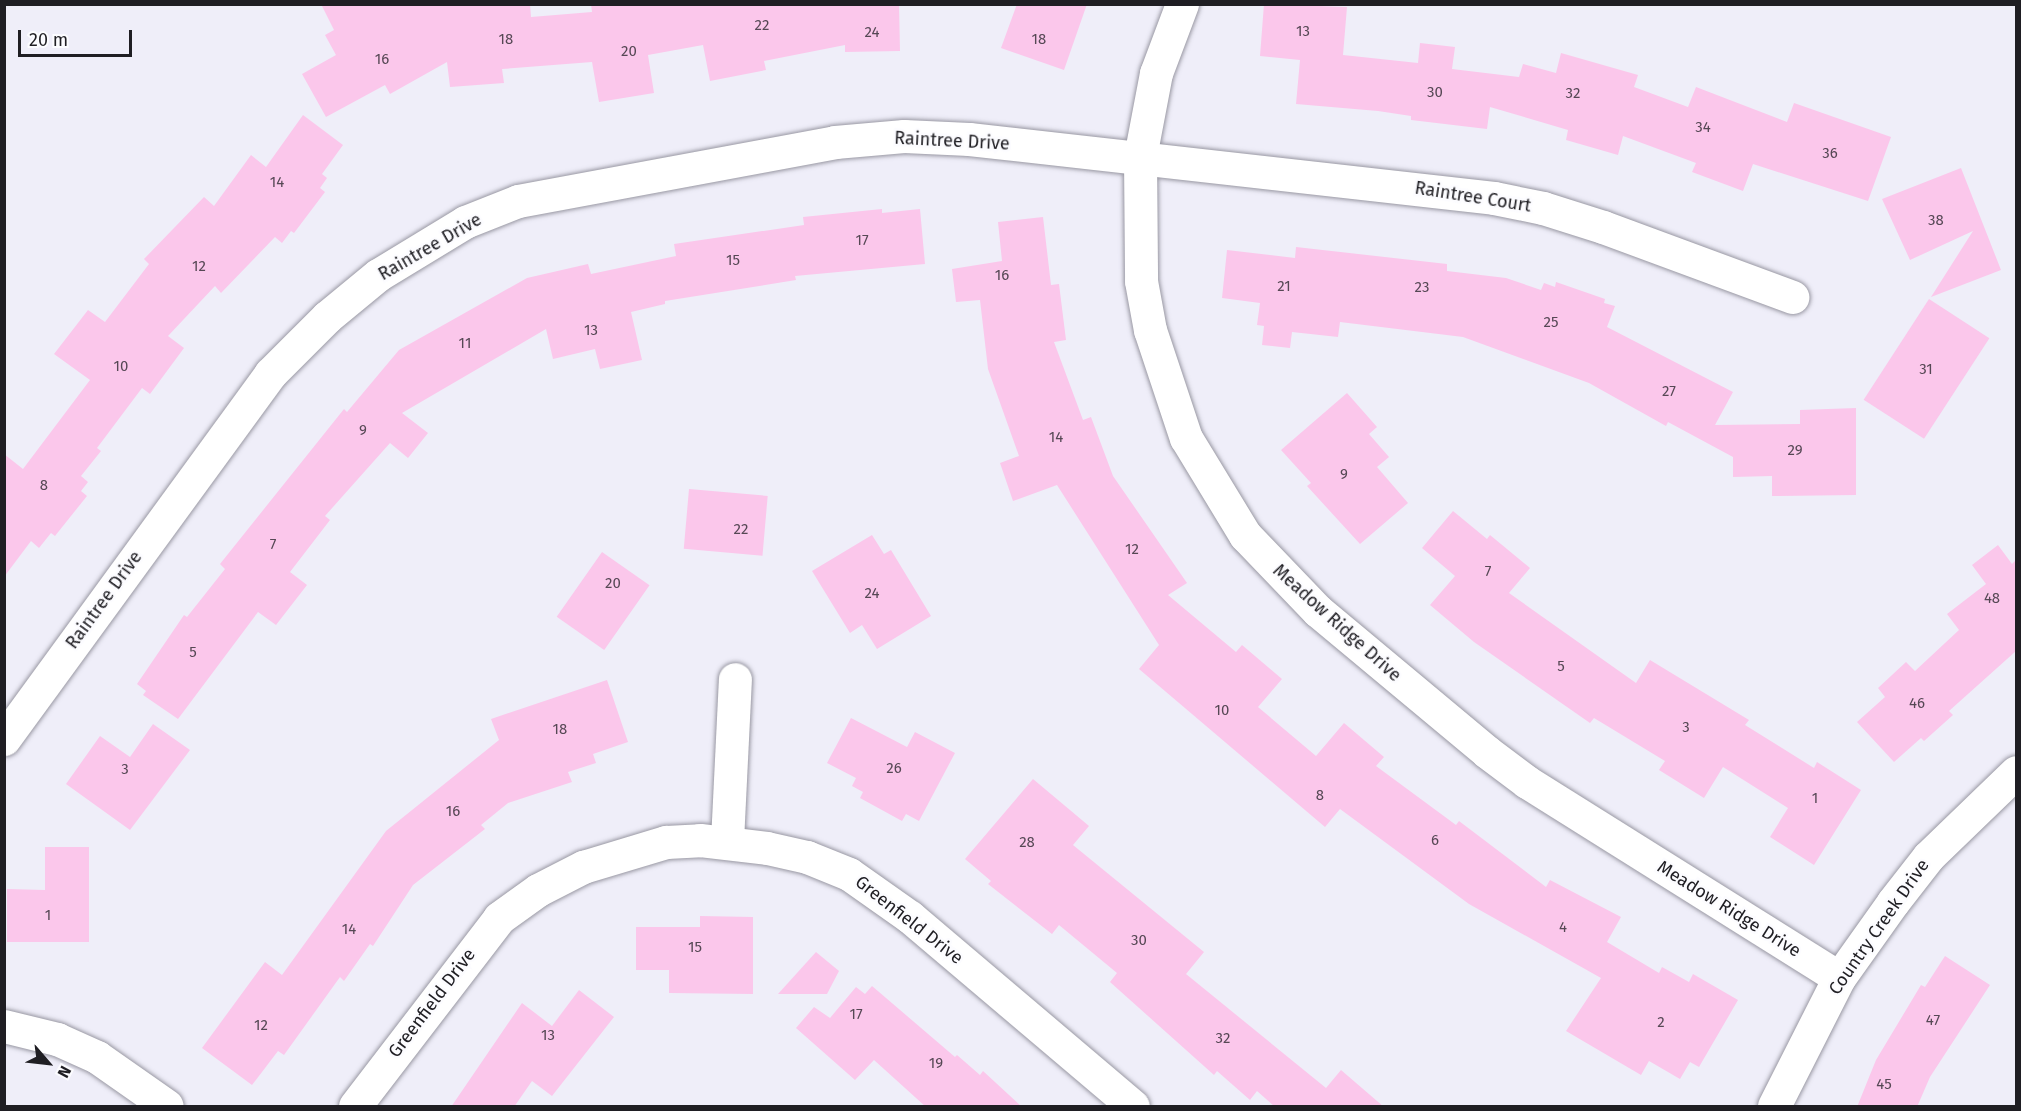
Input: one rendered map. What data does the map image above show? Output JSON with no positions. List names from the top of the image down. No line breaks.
{"streets":{"street":["Raintree Drive","Raintree Court","Meadow Ridge Drive","Greenfield Drive","Country Creek Drive"]},"crossings":[["Raintree Drive","Raintree Court"],["Raintree Drive","Meadow Ridge Drive"],["Raintree Court","Meadow Ridge Drive"],["Meadow Ridge Drive","Country Creek Drive"]],"house_numbers":["22","13","24","18","18","20","16","30","32","34","36","14","38","17","15","12","16","21","23","25","13","11","10","31","27","9","14","29","9","8","22","7","12","7","20","24","48","5","5","46","10","3","18","26","3","8","1","16","6","28","1","4","14","30","15","17","47","2","12","13","32","19","45"],"scale_bar":"20 m","north":"bottom right"}
